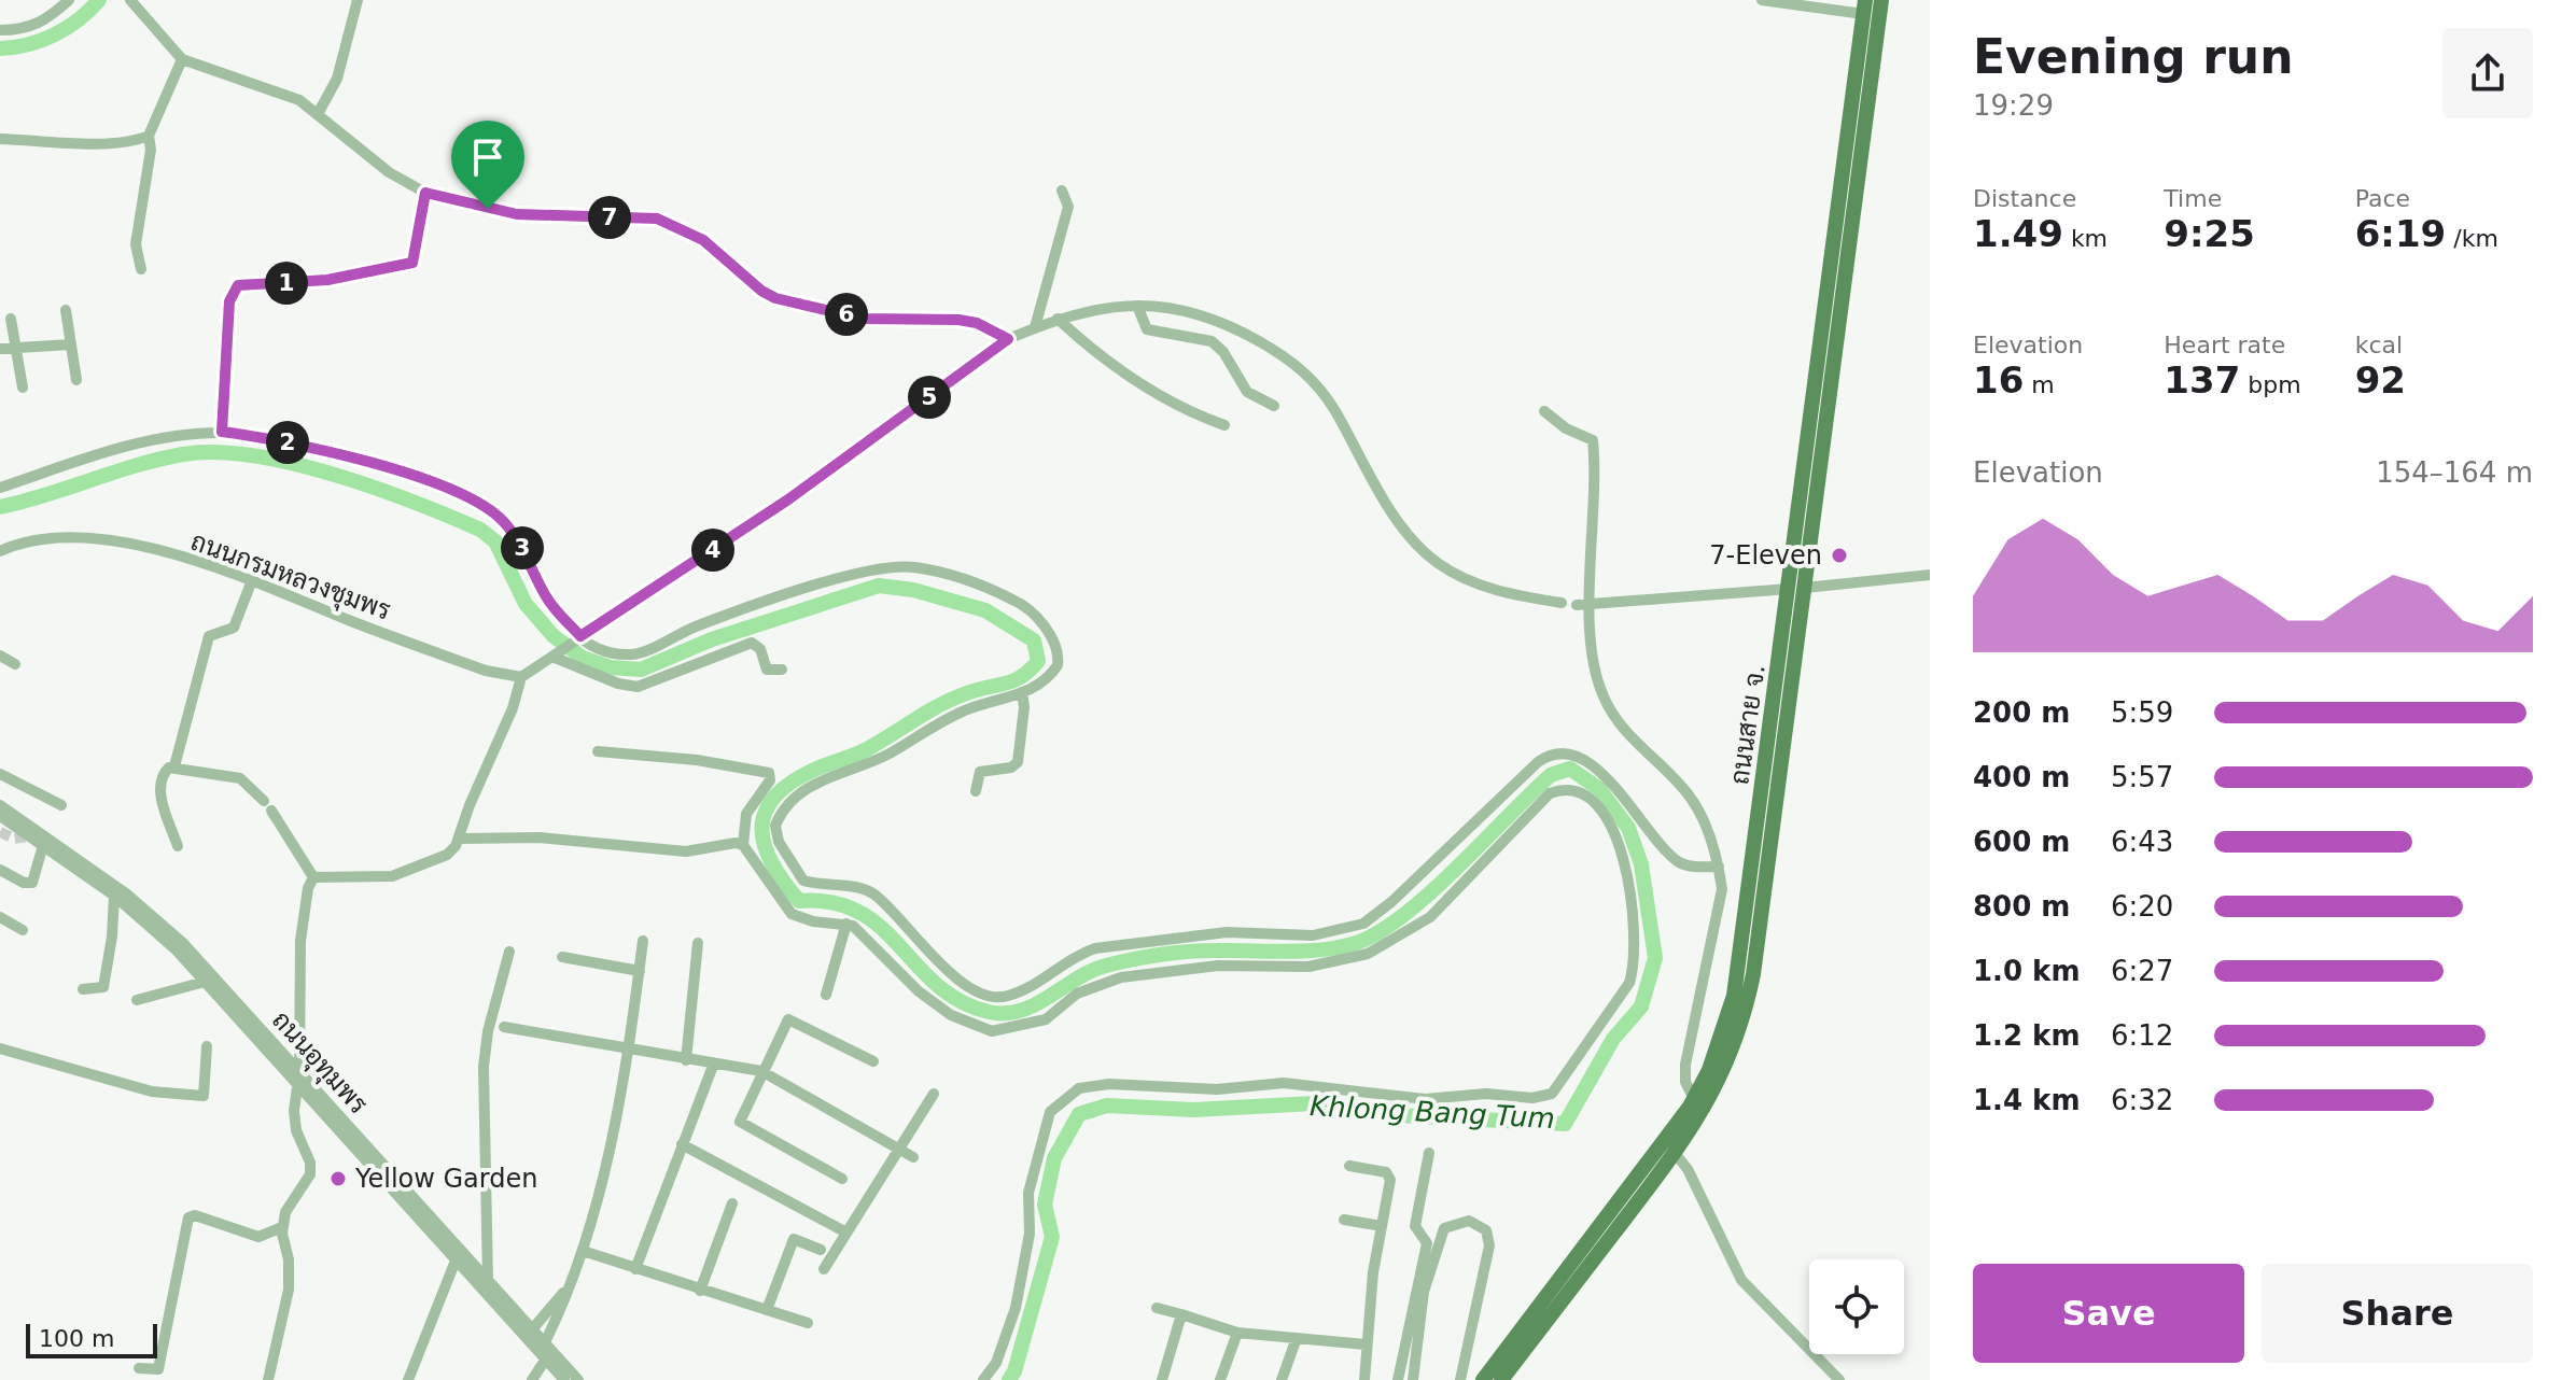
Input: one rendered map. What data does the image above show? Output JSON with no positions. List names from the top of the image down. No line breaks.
{"streets":{"main road":["ถนนสาย จ."],"street":["ถนนกรมหลวงชุมพร","ถนนอุทุมพร"]},"water":["Khlong Bang Tum"],"places":["7-Eleven","Yellow Garden"],"scale_bar":"100 m","page":{"heading":["Evening run","19:29"],"stats":[["Distance","1.49 km"],["Time","9:25"],["Pace","6:19 /km"],["Elevation","16 m"],["Heart rate","137 bpm"],["kcal","92"]],"pins":["7","1","6","5","2","3","4"],"chart":["Elevation","154–164 m"],"list":[{"name":"200 m","note":"5:59"},{"name":"400 m","note":"5:57"},{"name":"600 m","note":"6:43"},{"name":"800 m","note":"6:20"},{"name":"1.0 km","note":"6:27"},{"name":"1.2 km","note":"6:12"},{"name":"1.4 km","note":"6:32"}],"buttons":["Save","Share"],"scale":"100 m"}}
